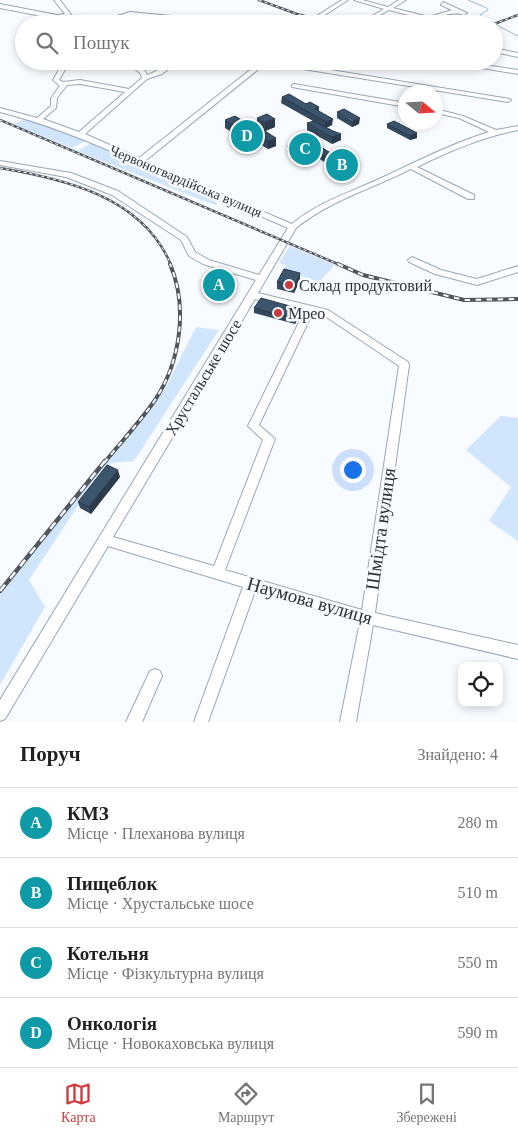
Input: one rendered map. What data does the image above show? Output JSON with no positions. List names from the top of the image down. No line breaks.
{"streets":{"street":["Червоногвардійська вулиця","Хрустальське шосе","Шмідта вулиця","Наумова вулиця"]},"crossings":[["Червоногвардійська вулиця","Хрустальське шосе"],["Хрустальське шосе","Наумова вулиця"],["Шмідта вулиця","Наумова вулиця"]],"places":["Склад продуктовий","Мрео"],"north":"right","page":{"search":"Пошук","pins":["D","C","B","A"],"heading":["Поруч","Знайдено: 4"],"list":[{"mark":"A","name":"КМЗ","note":"Місце · Плеханова вулиця","value":"280 m"},{"mark":"B","name":"Пищеблок","note":"Місце · Хрустальське шосе","value":"510 m"},{"mark":"C","name":"Котельня","note":"Місце · Фізкультурна вулиця","value":"550 m"},{"mark":"D","name":"Онкологія","note":"Місце · Новокаховська вулиця","value":"590 m"}],"nav":["Карта","Маршрут","Збережені"]}}
